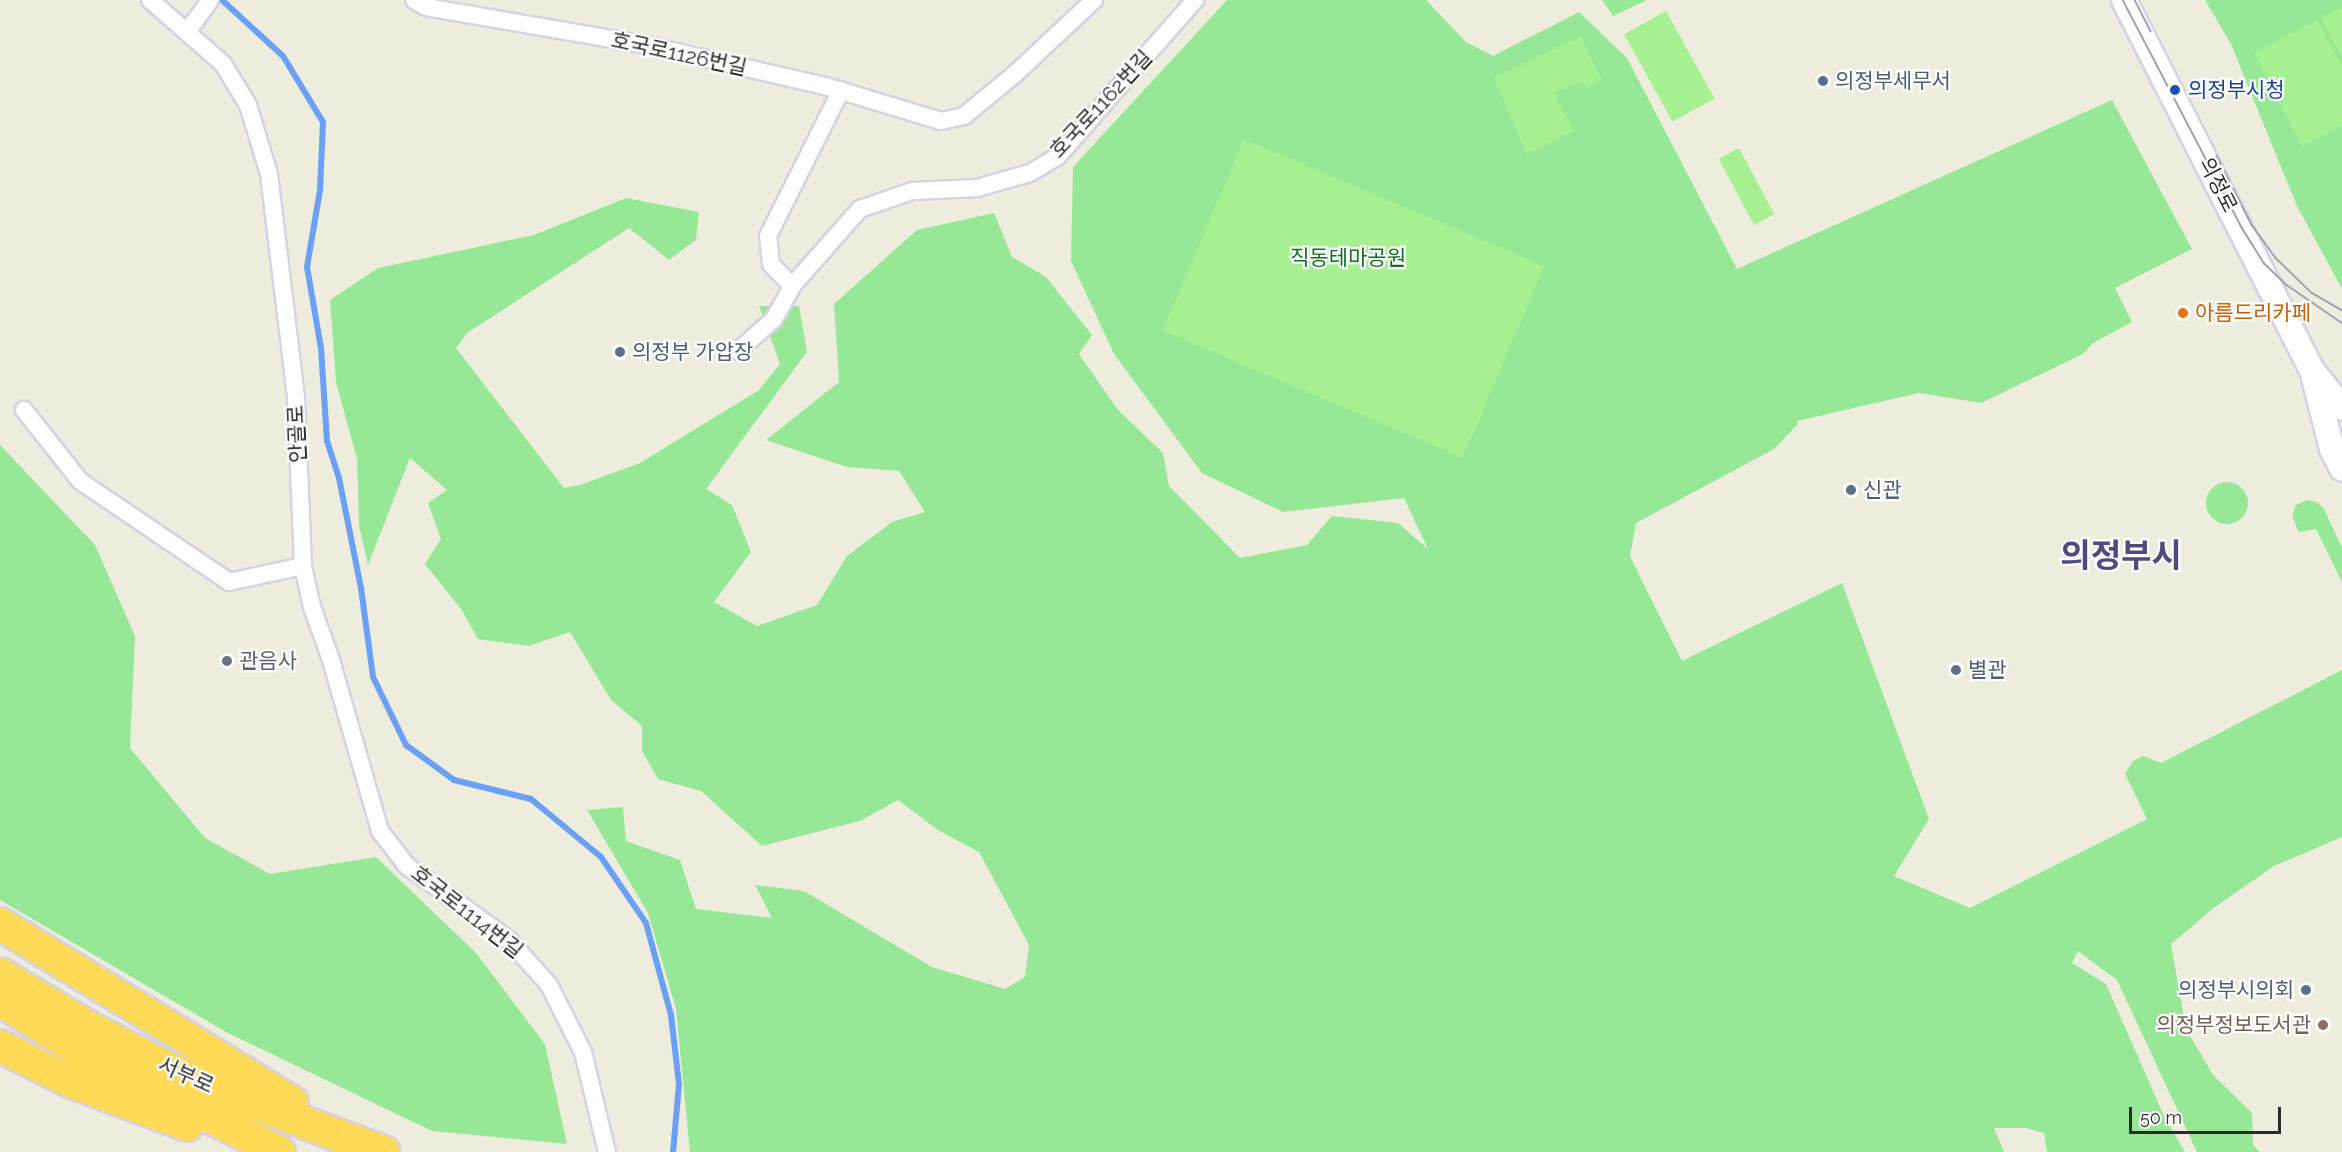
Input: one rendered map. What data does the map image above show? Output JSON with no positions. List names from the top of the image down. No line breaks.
{"streets":{"highway":["서부로"],"street":["호국로1126번길","호국로1162번길","의정로","안골로","호국로1114번길"]},"crossings":[["안골로","호국로1114번길"]],"districts":["의정부시"],"parks":["직동테마공원"],"places":["의정부세무서","의정부시청","아름드리카페","의정부 가압장","신관","관음사","별관","의정부시의회","의정부정보도서관"],"scale_bar":"50 m"}
